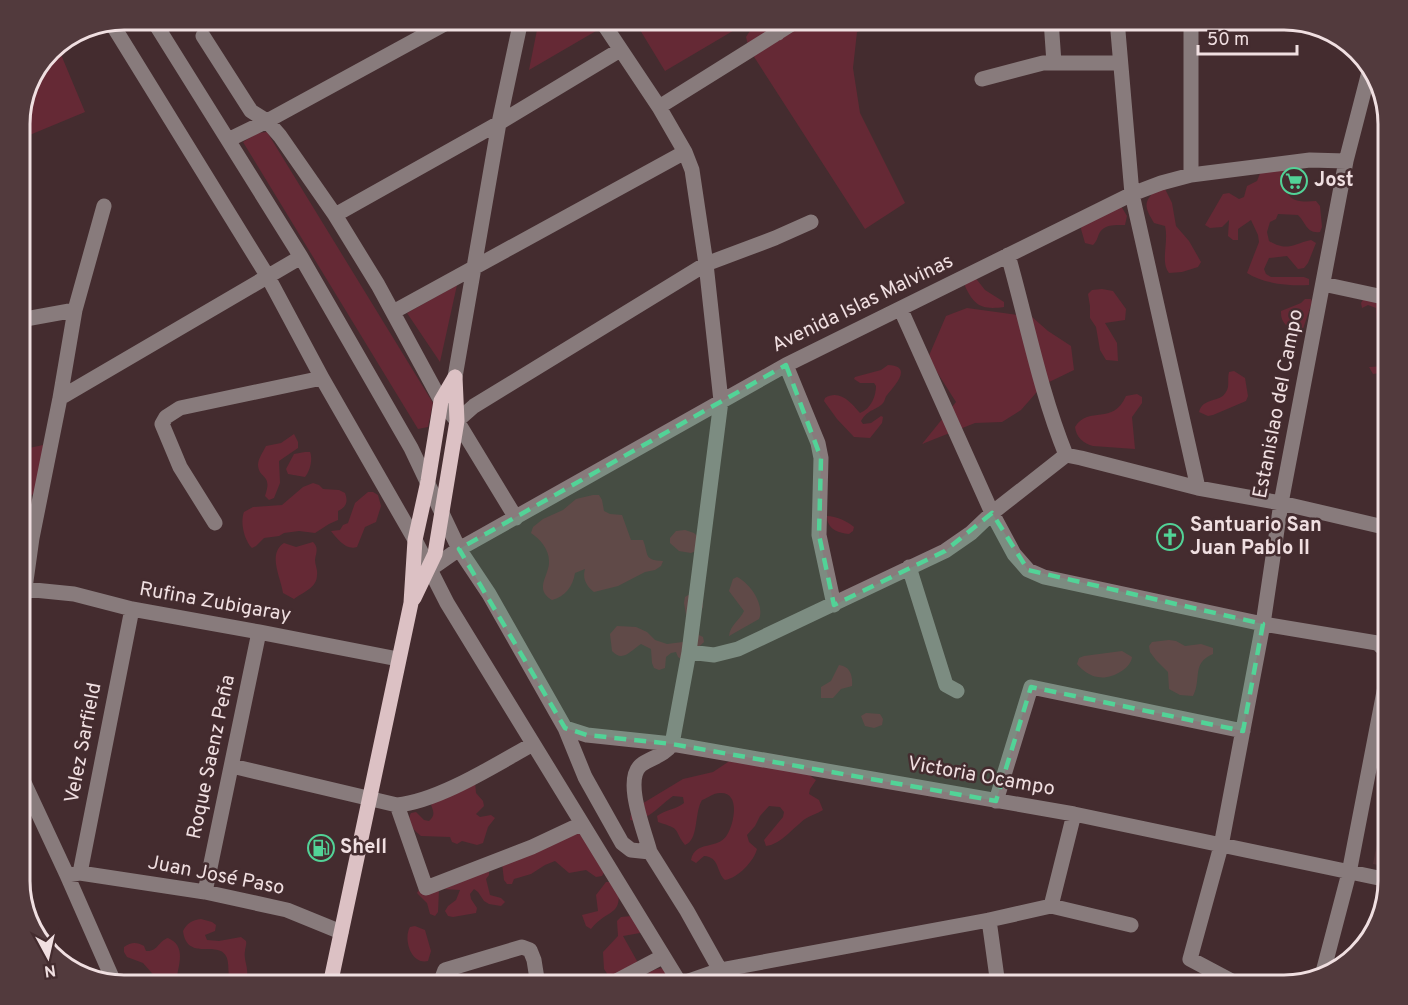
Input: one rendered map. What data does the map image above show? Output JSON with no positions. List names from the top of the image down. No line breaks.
{"streets":{"street":["Avenida Islas Malvinas","Estanislao del Campo","Rufina Zubigaray","Velez Sarfield","Roque Saenz Peña","Victoria Ocampo","Juan José Paso"]},"crossings":[["Avenida Islas Malvinas","Estanislao del Campo"],["Estanislao del Campo","Victoria Ocampo"],["Rufina Zubigaray","Velez Sarfield"],["Rufina Zubigaray","Roque Saenz Peña"],["Velez Sarfield","Juan José Paso"],["Roque Saenz Peña","Juan José Paso"]],"places":{"supermarket":["Jost"],"church":["Santuario San Juan Pablo II"],"fuel station":["Shell"]},"scale_bar":"50 m","north":"bottom"}
